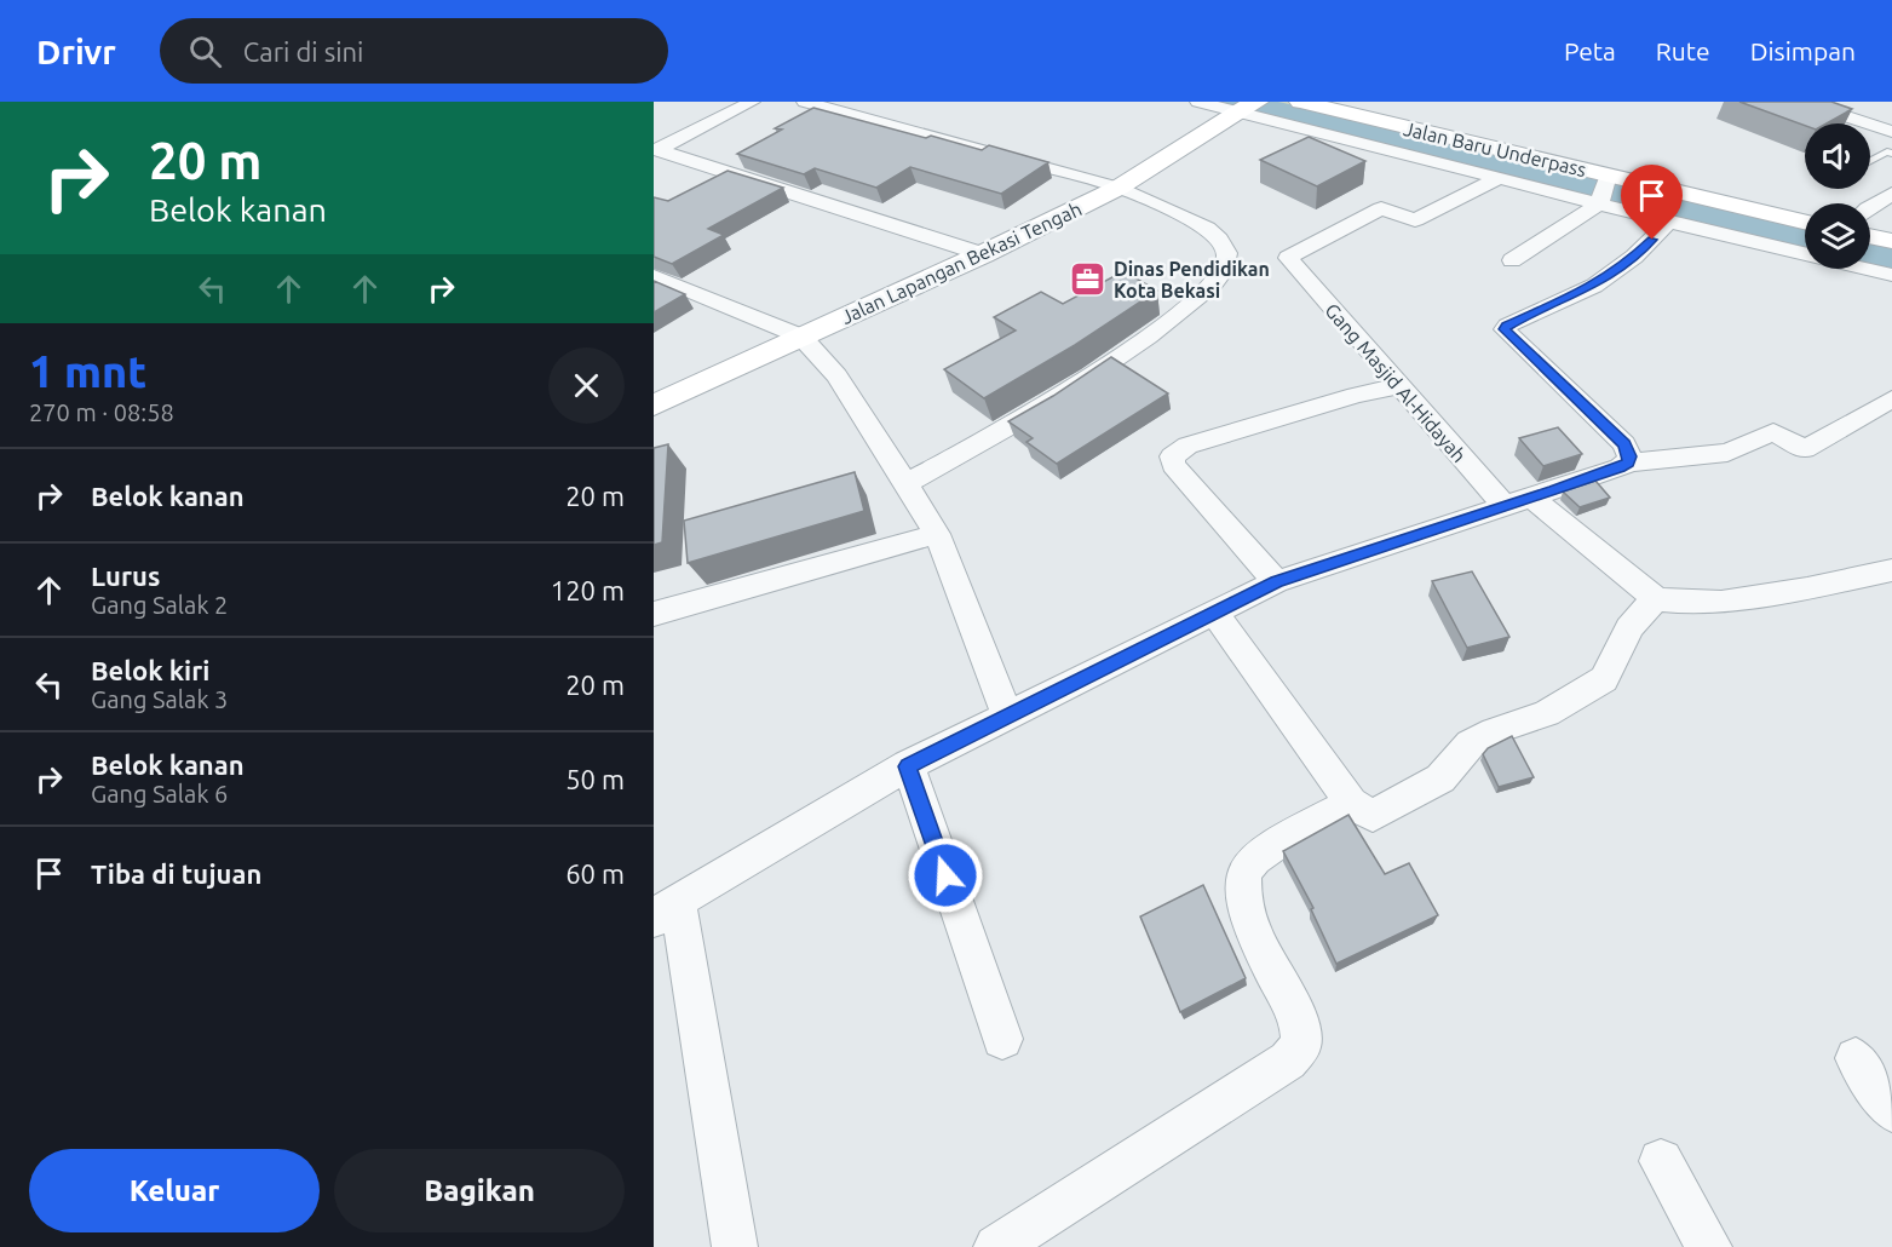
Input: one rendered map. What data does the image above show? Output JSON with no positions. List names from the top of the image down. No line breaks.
{"streets":{"street":["Jalan Baru Underpass","Jalan Lapangan Bekasi Tengah","Gang Masjid Al-Hidayah"]},"places":{"office":["Dinas Pendidikan Kota Bekasi"]},"page":{"header":"Drivr","search":"Cari di sini","nav":["Peta","Rute","Disimpan"],"turn":["20 m","Belok kanan"],"heading":["1 mnt","270 m · 08:58"],"list":[{"name":"Belok kanan","value":"20 m"},{"name":"Lurus","note":"Gang Salak 2","value":"120 m"},{"name":"Belok kiri","note":"Gang Salak 3","value":"20 m"},{"name":"Belok kanan","note":"Gang Salak 6","value":"50 m"},{"name":"Tiba di tujuan","value":"60 m"}],"buttons":["Keluar","Bagikan"]}}
